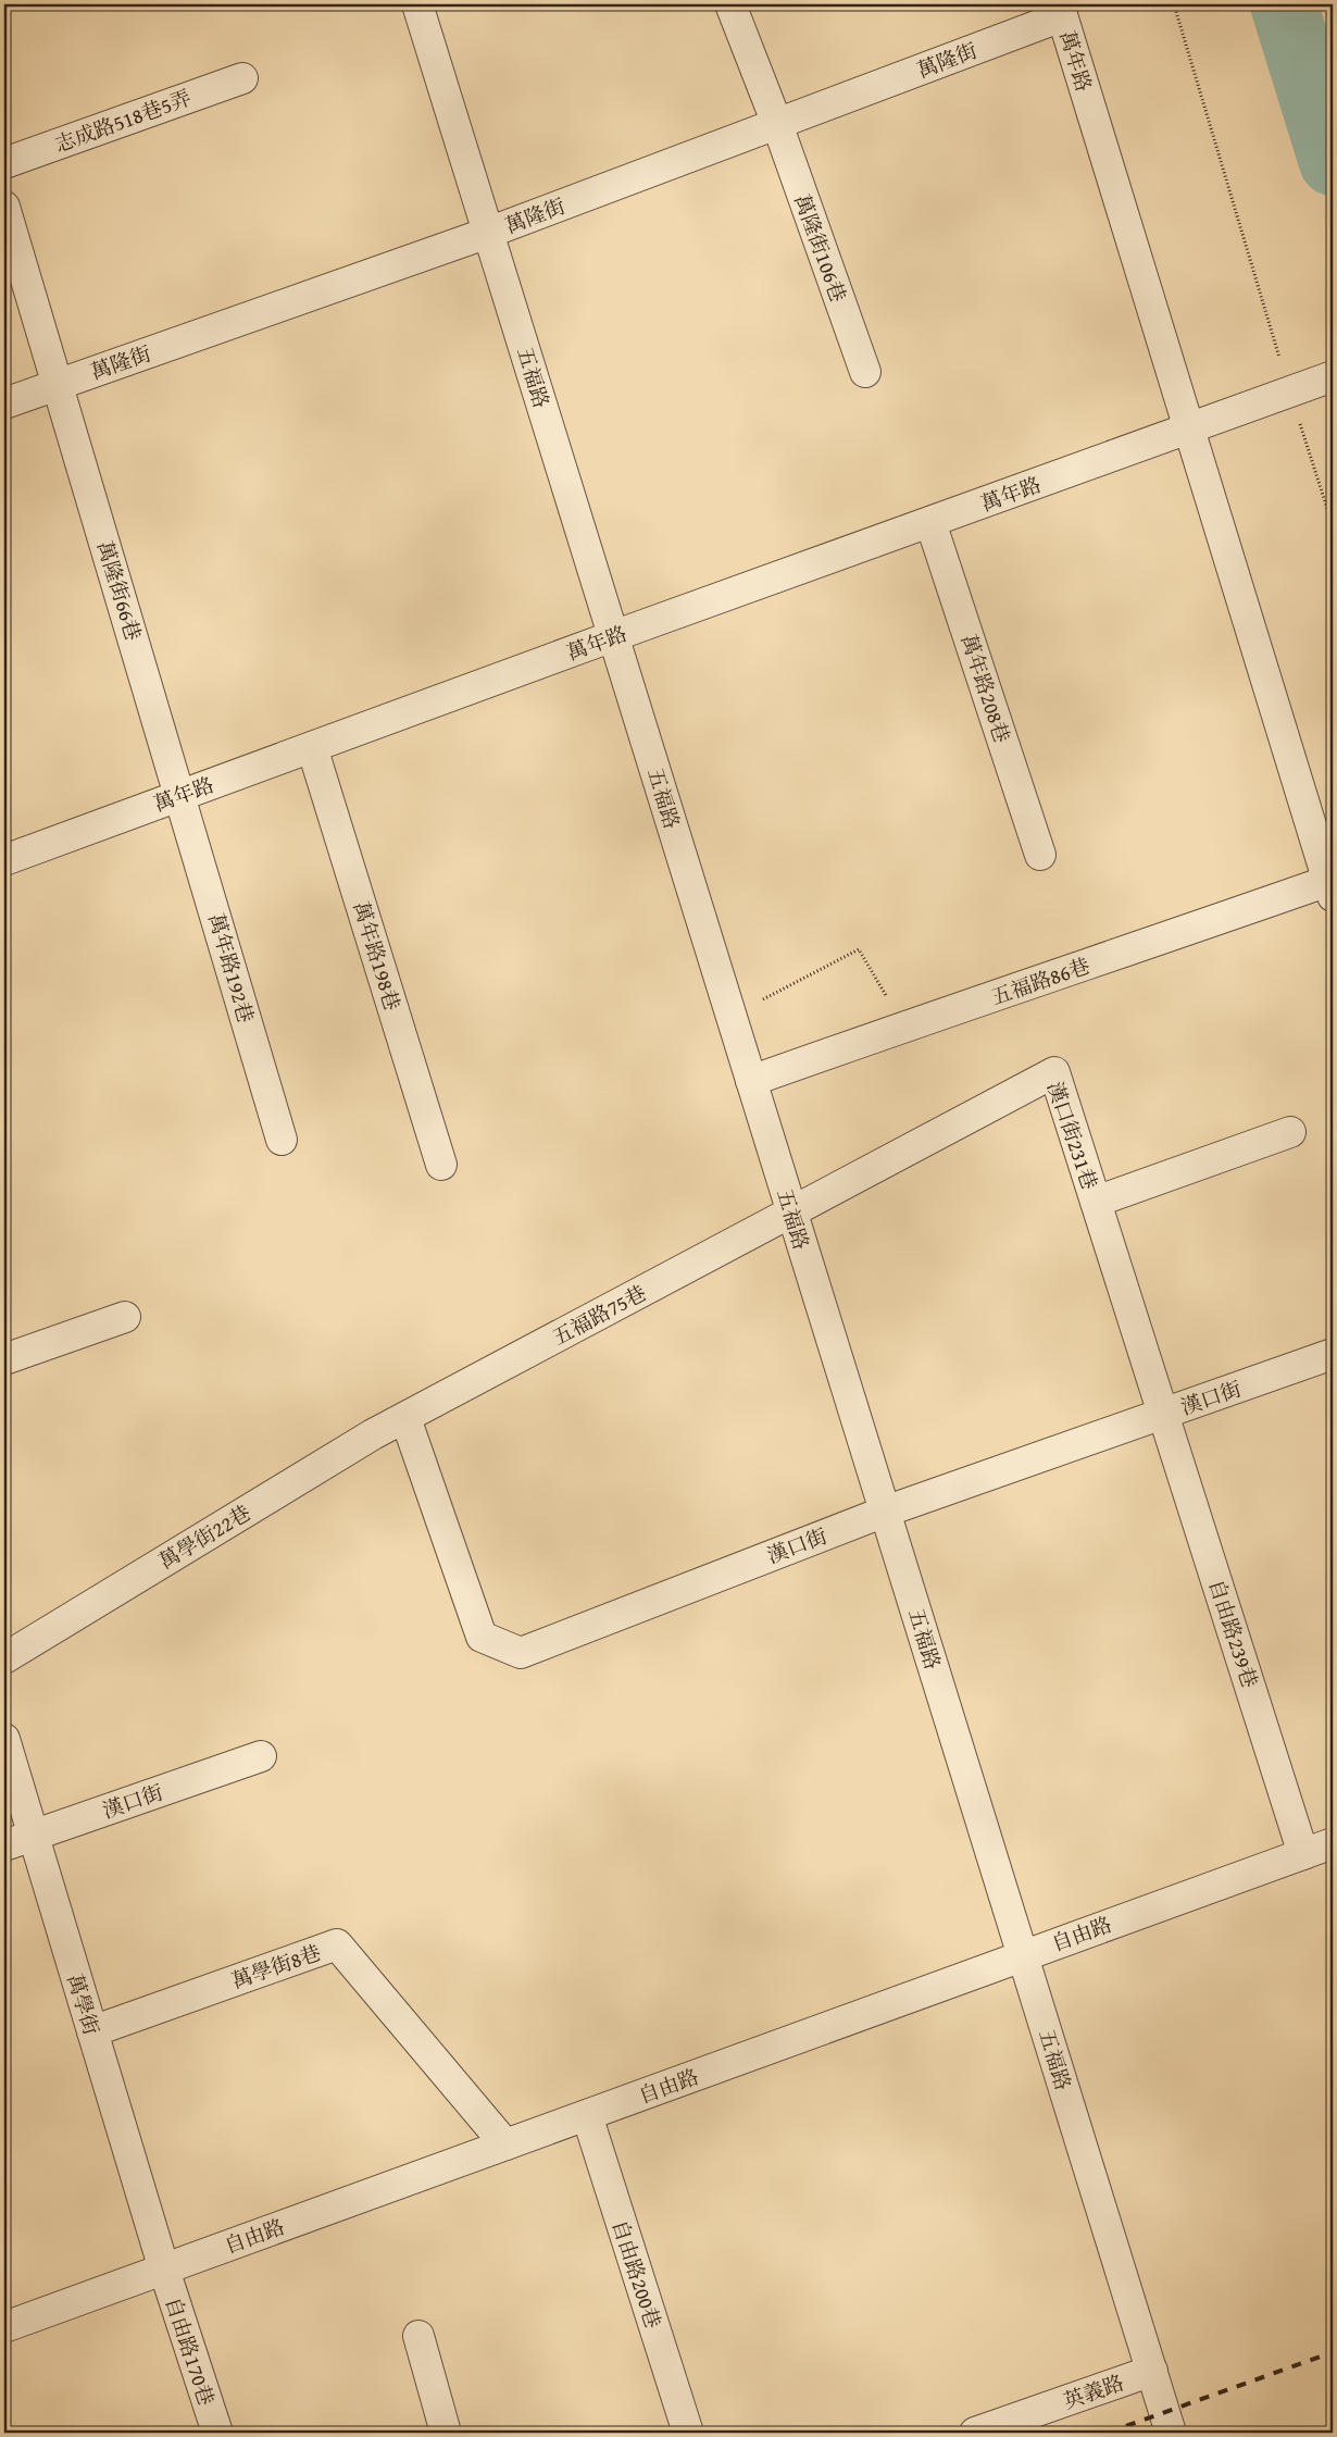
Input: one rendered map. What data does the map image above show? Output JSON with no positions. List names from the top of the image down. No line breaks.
{"streets":{"street":["萬隆街","萬年路","志成路518巷5弄","萬隆街106巷","五福路","萬隆街66巷","萬年路208巷","萬年路198巷","萬年路192巷","五福路86巷","漢口街231巷","五福路75巷","漢口街","萬學街22巷","自由路239巷","自由路","萬學街8巷","萬學街","自由路200巷","自由路170巷","英義路"]},"crossings":[["萬隆街","萬年路"],["萬隆街","萬隆街106巷"],["萬隆街","五福路"],["萬隆街","萬隆街66巷"],["萬年路","五福路"],["萬年路","萬隆街66巷"],["萬年路","萬年路208巷"],["萬年路","萬年路198巷"],["萬年路","萬年路192巷"],["萬年路","五福路86巷"],["五福路","五福路86巷"],["五福路","漢口街231巷"],["五福路","五福路75巷"],["五福路","漢口街"],["五福路","自由路"],["五福路","英義路"],["萬隆街66巷","萬年路192巷"],["漢口街231巷","五福路75巷"],["漢口街231巷","漢口街"],["漢口街231巷","自由路239巷"],["五福路75巷","漢口街"],["五福路75巷","萬學街22巷"],["漢口街","萬學街22巷"],["漢口街","自由路239巷"],["漢口街","萬學街"],["自由路239巷","自由路"],["自由路","萬學街8巷"],["自由路","萬學街"],["自由路","自由路200巷"],["自由路","自由路170巷"],["萬學街8巷","萬學街"],["萬學街","自由路170巷"]]}
